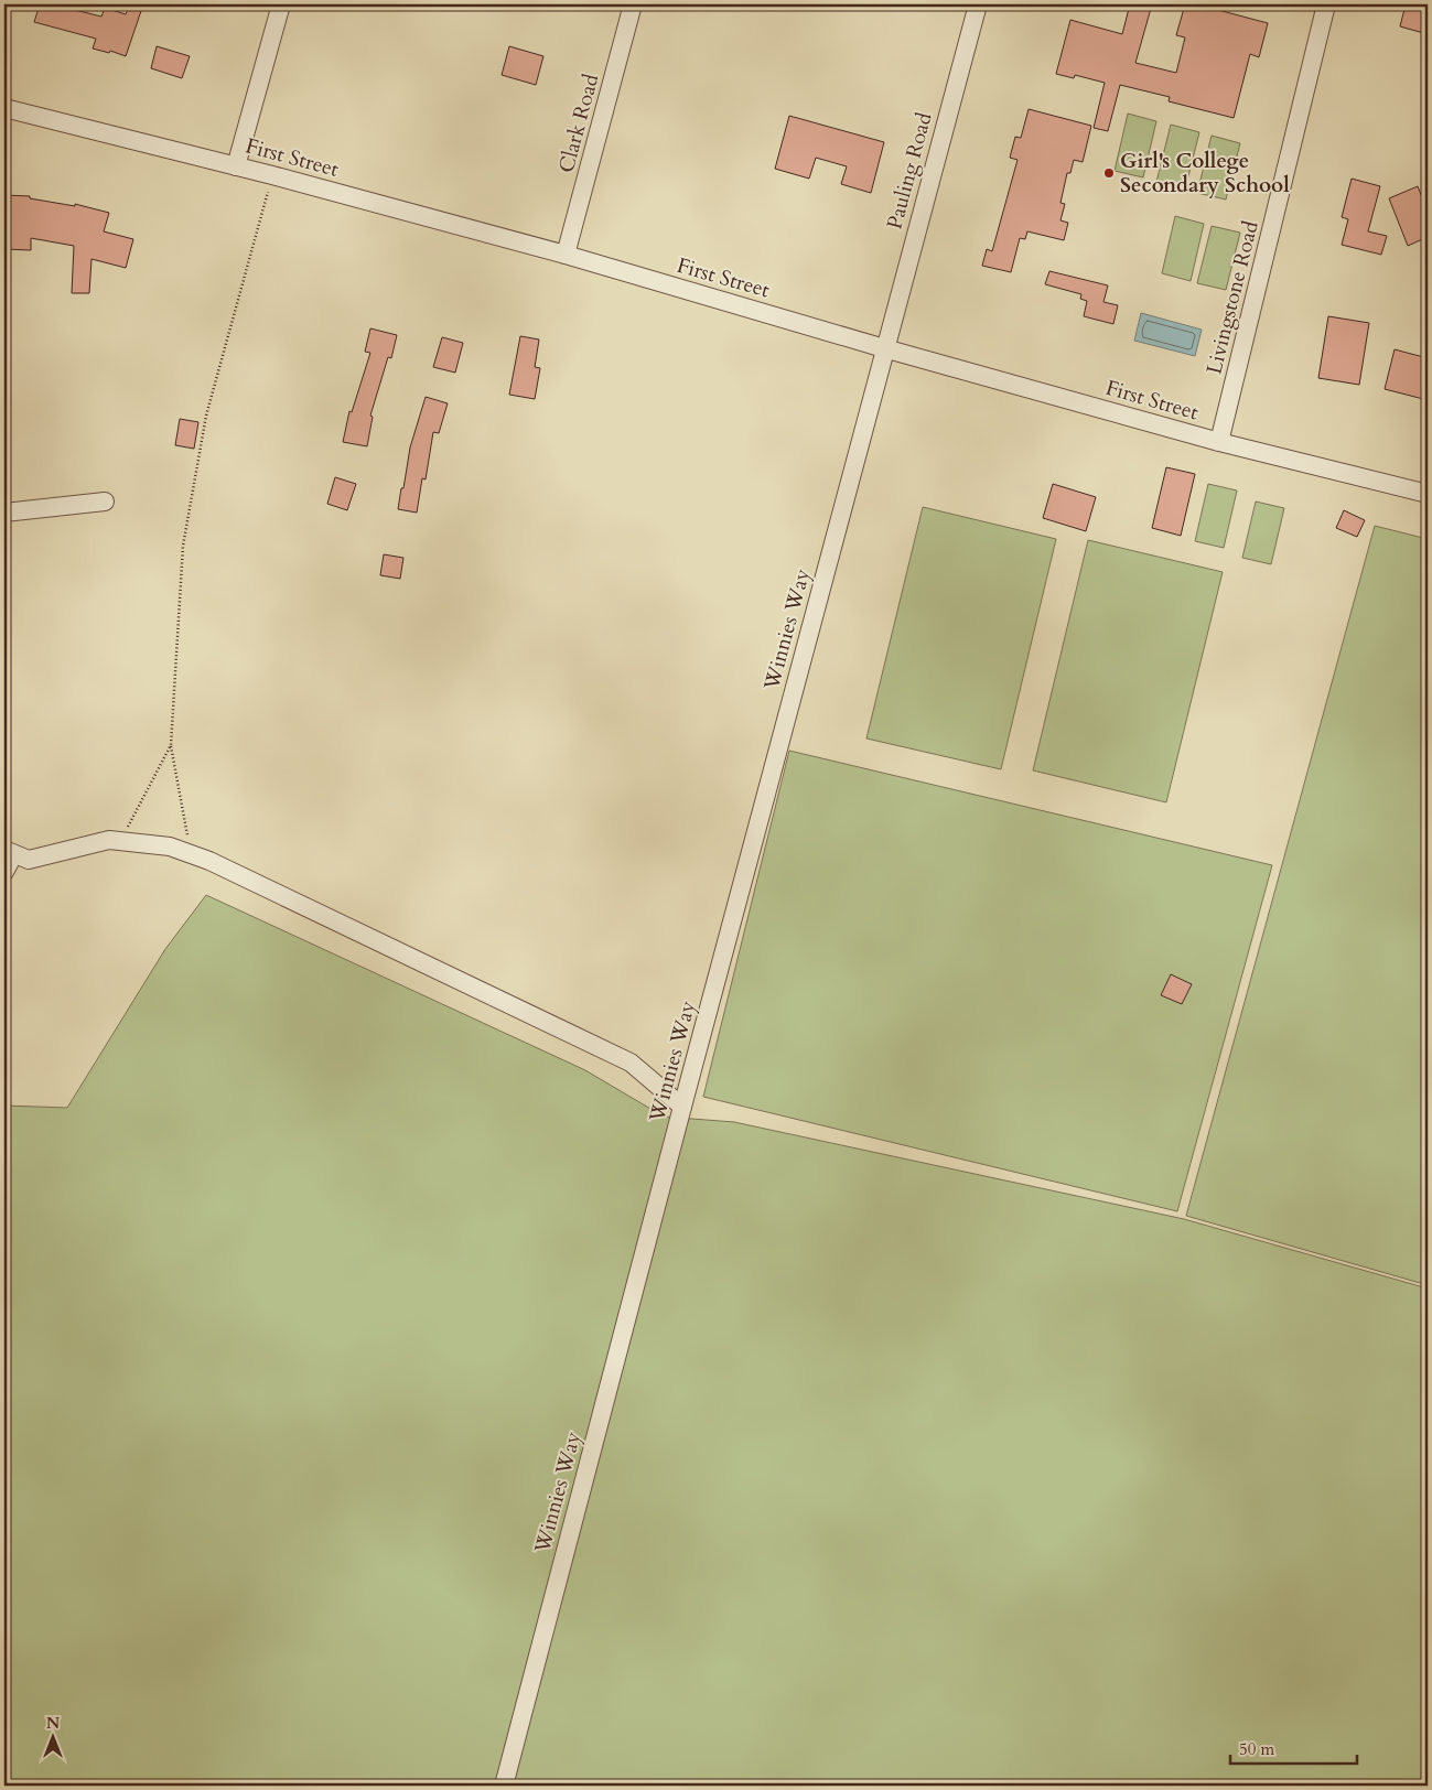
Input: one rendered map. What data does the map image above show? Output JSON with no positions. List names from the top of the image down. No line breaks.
{"streets":{"street":["Clark Road","First Street","Pauling Road","Livingstone Road","Winnies Way"]},"crossings":[["Clark Road","First Street"],["First Street","Pauling Road"],["First Street","Livingstone Road"],["First Street","Winnies Way"],["Pauling Road","Winnies Way"]],"places":["Girl's College Secondary School"],"scale_bar":"50 m","north":"top"}
